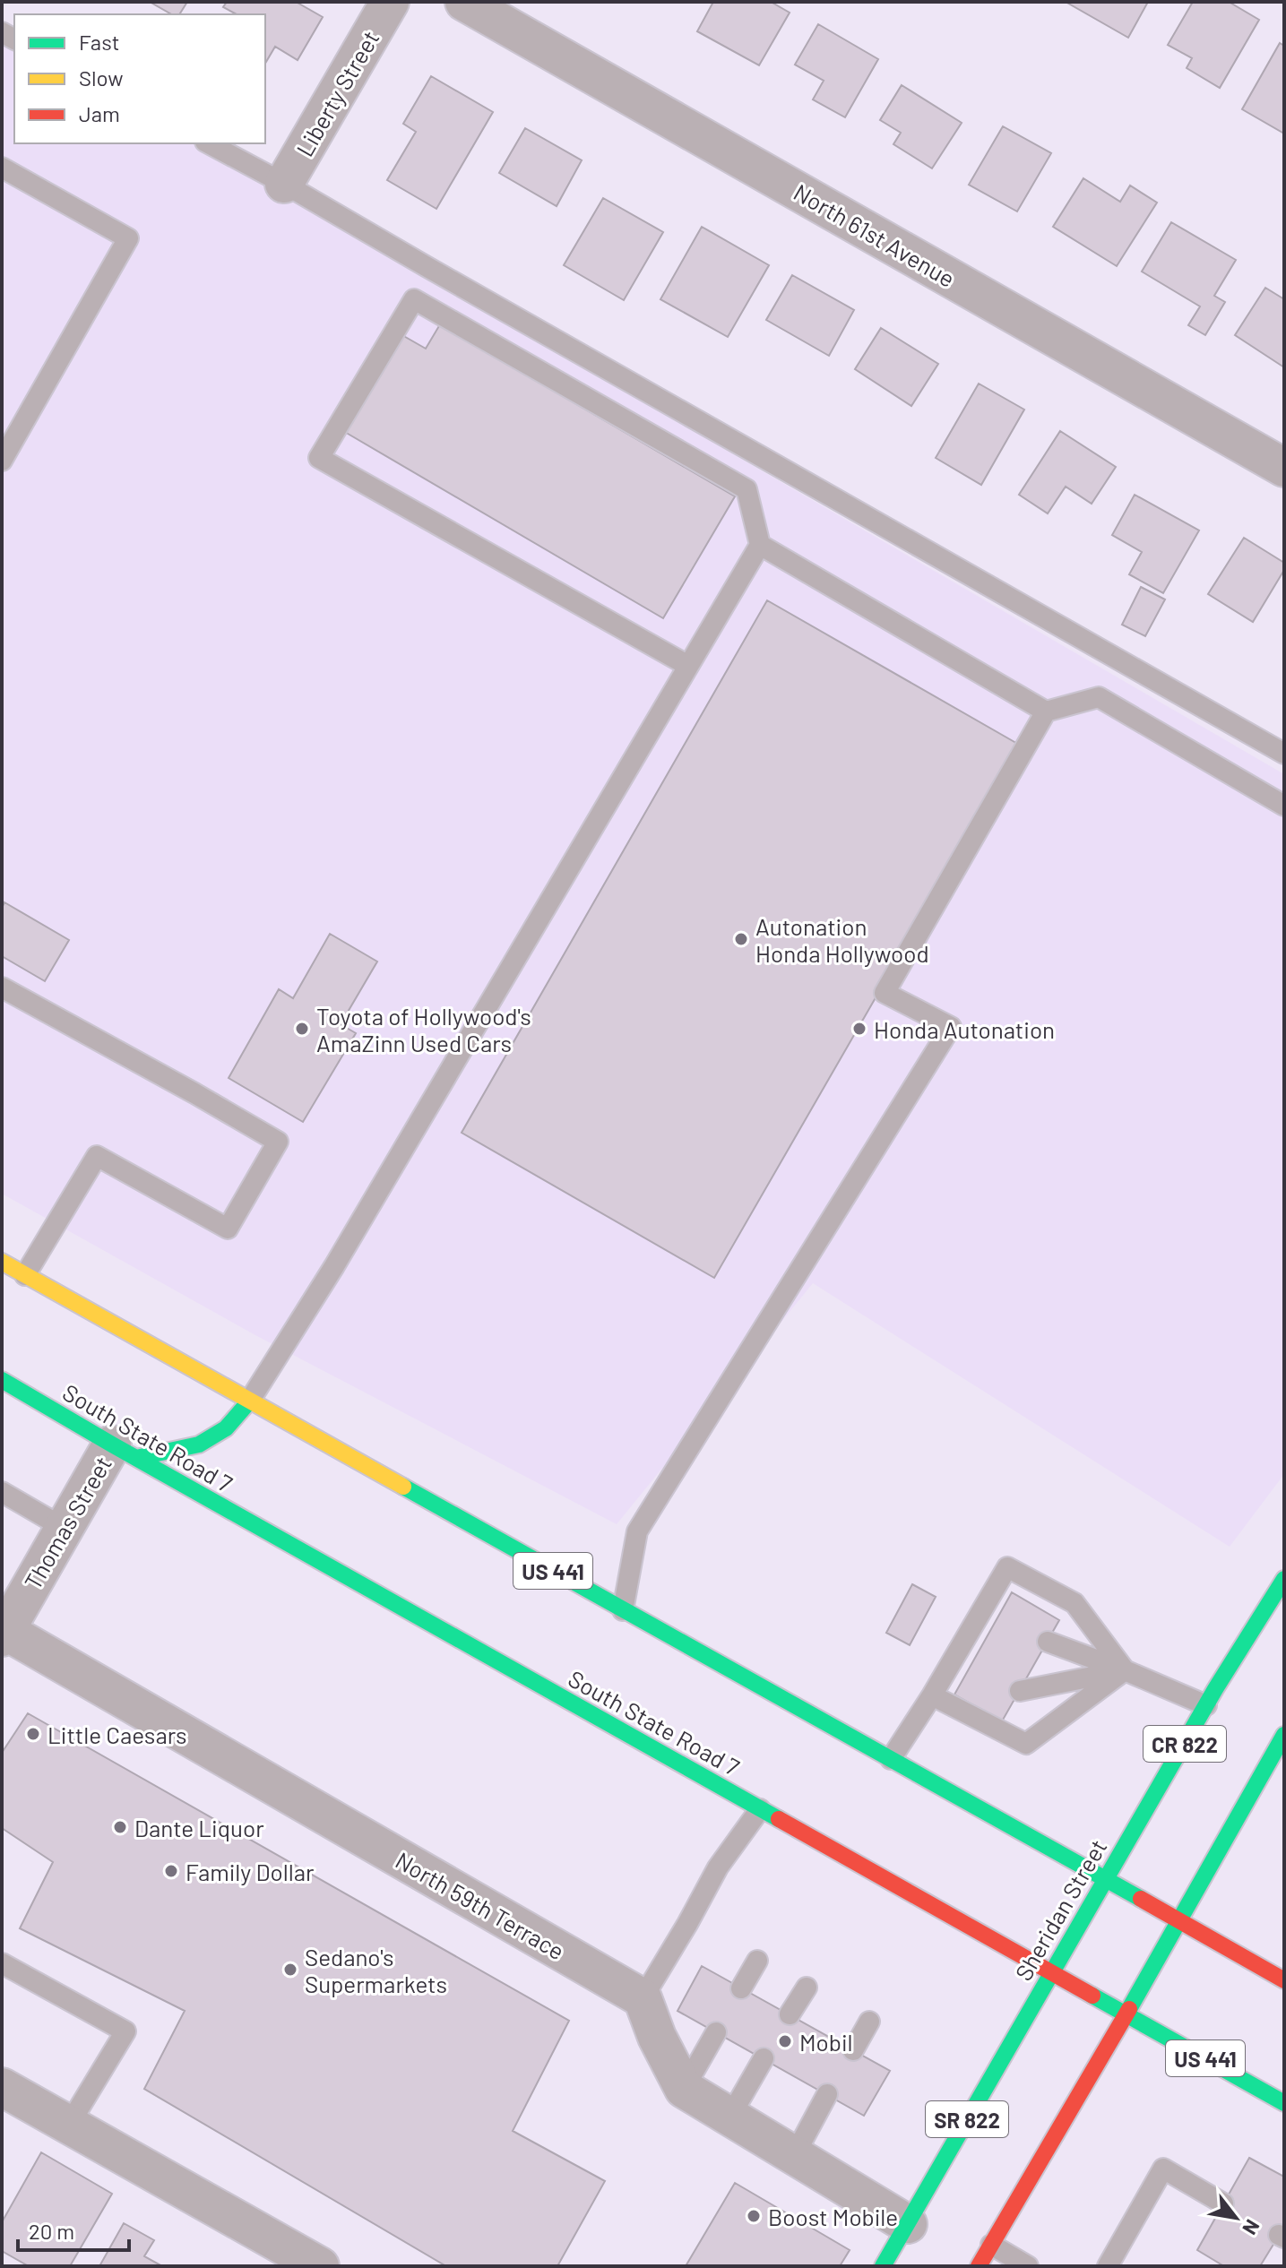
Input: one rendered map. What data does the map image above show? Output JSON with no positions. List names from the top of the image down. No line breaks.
{"streets":{"main road":["South State Road 7","US 441","CR 822","Sheridan Street","SR 822"],"street":["Liberty Street","North 61st Avenue","Thomas Street","North 59th Terrace"]},"crossings":[["South State Road 7","Thomas Street"],["South State Road 7","Sheridan Street"],["Thomas Street","North 59th Terrace"],["US 441","Sheridan Street"]],"places":["Autonation Honda Hollywood","Toyota of Hollywood's AmaZinn Used Cars","Honda Autonation","Little Caesars","Dante Liquor","Family Dollar","Sedano's Supermarkets","Mobil","Boost Mobile"],"legend":["Fast","Slow","Jam"],"scale_bar":"20 m","north":"bottom right"}
